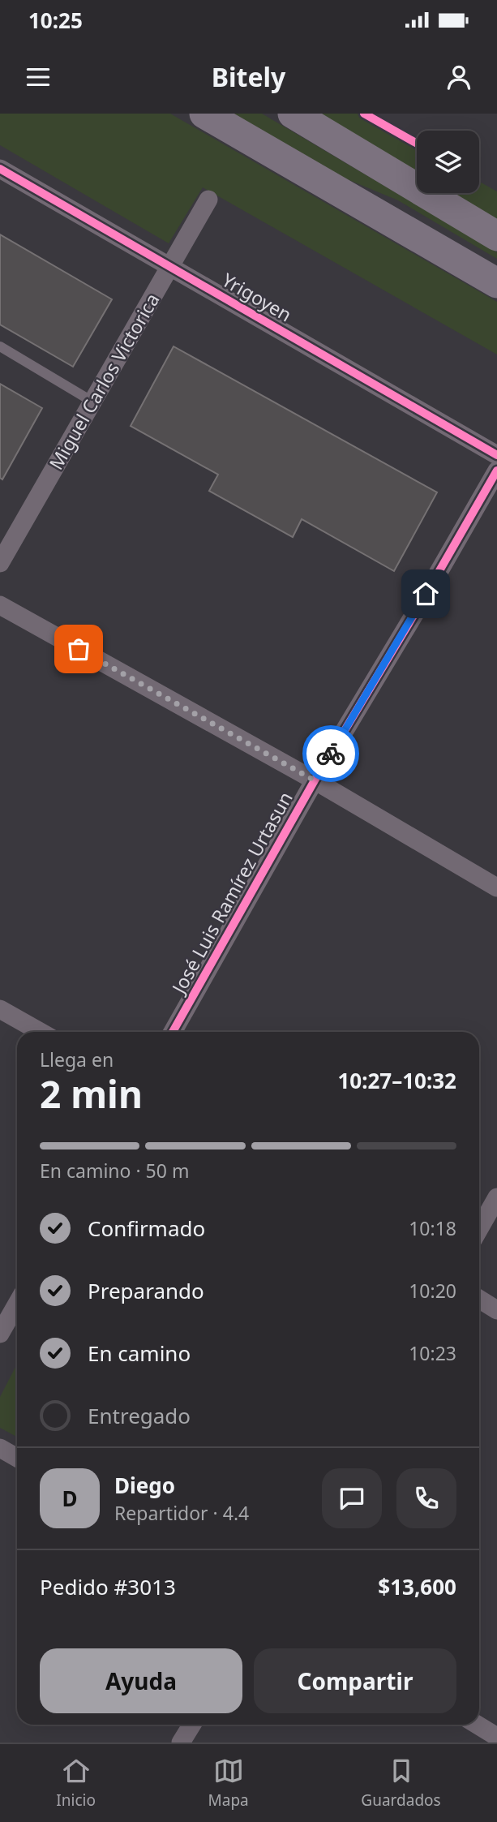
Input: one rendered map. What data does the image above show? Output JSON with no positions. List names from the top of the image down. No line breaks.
{"streets":{"street":["Yrigoyen","Miguel Carlos Victorica","José Luis Ramírez Urtasun"]},"crossings":[["Yrigoyen","Miguel Carlos Victorica"]],"page":{"status":"10:25","header":"Bitely","heading":["2 min","Llega en","10:27–10:32"],"panel":["Diego","Repartidor · 4.4","Pedido #3013","$13,600"],"bar":"En camino · 50 m","list":[["Confirmado","10:18"],["Preparando","10:20"],["En camino","10:23"],"Entregado"],"round":"D","buttons":["Ayuda","Compartir"],"tabs":["Inicio","Mapa","Guardados"]}}
